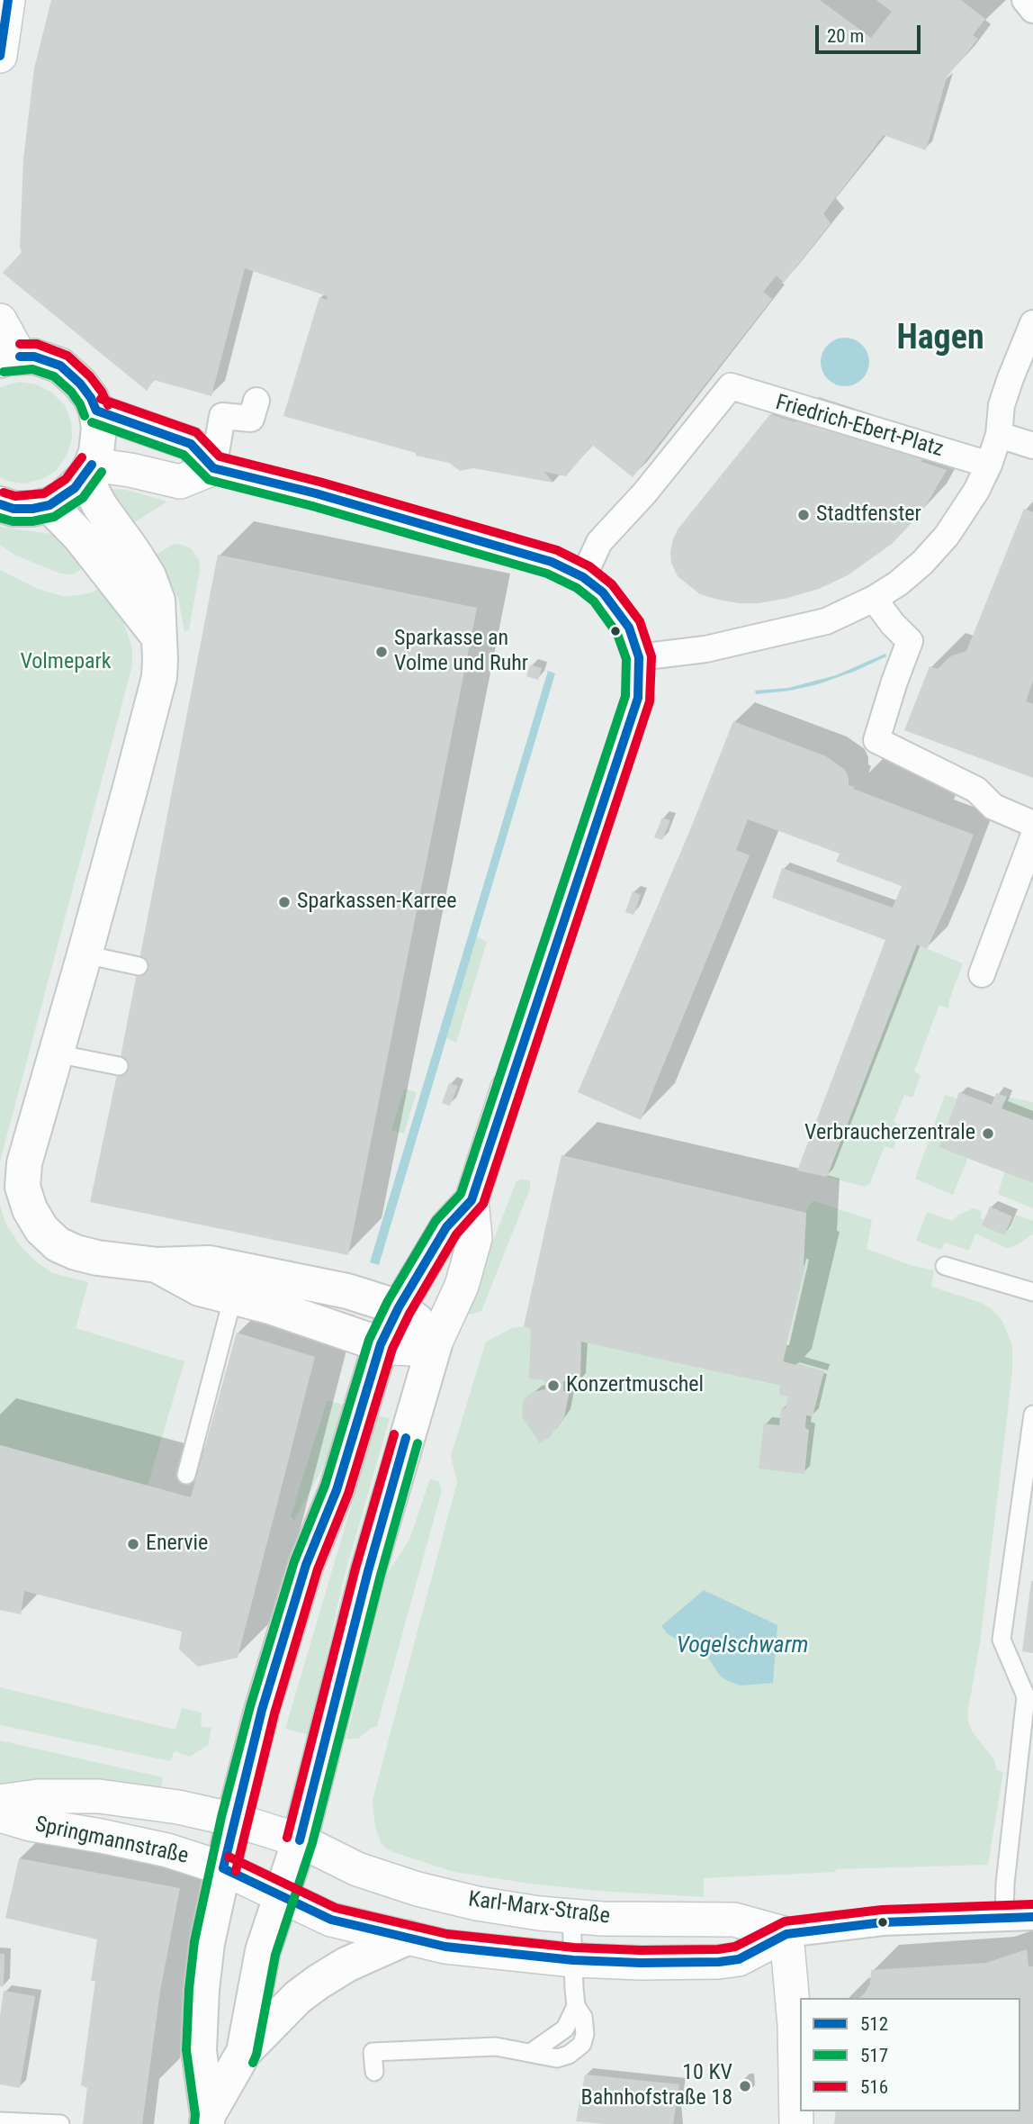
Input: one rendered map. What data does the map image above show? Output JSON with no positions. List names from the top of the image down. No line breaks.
{"streets":{"street":["Friedrich-Ebert-Platz","Springmannstraße","Karl-Marx-Straße"]},"crossings":[["Springmannstraße","Karl-Marx-Straße"]],"districts":["Hagen"],"water":["Vogelschwarm"],"parks":["Volmepark"],"places":["Stadtfenster","Sparkasse an Volme und Ruhr","Sparkassen-Karree","Verbraucherzentrale","Konzertmuschel","Enervie","10 KV Bahnhofstraße 18"],"lines":["transit line 512","transit line 516","transit line 517"],"legend":["512","517","516"],"scale_bar":"20 m"}
